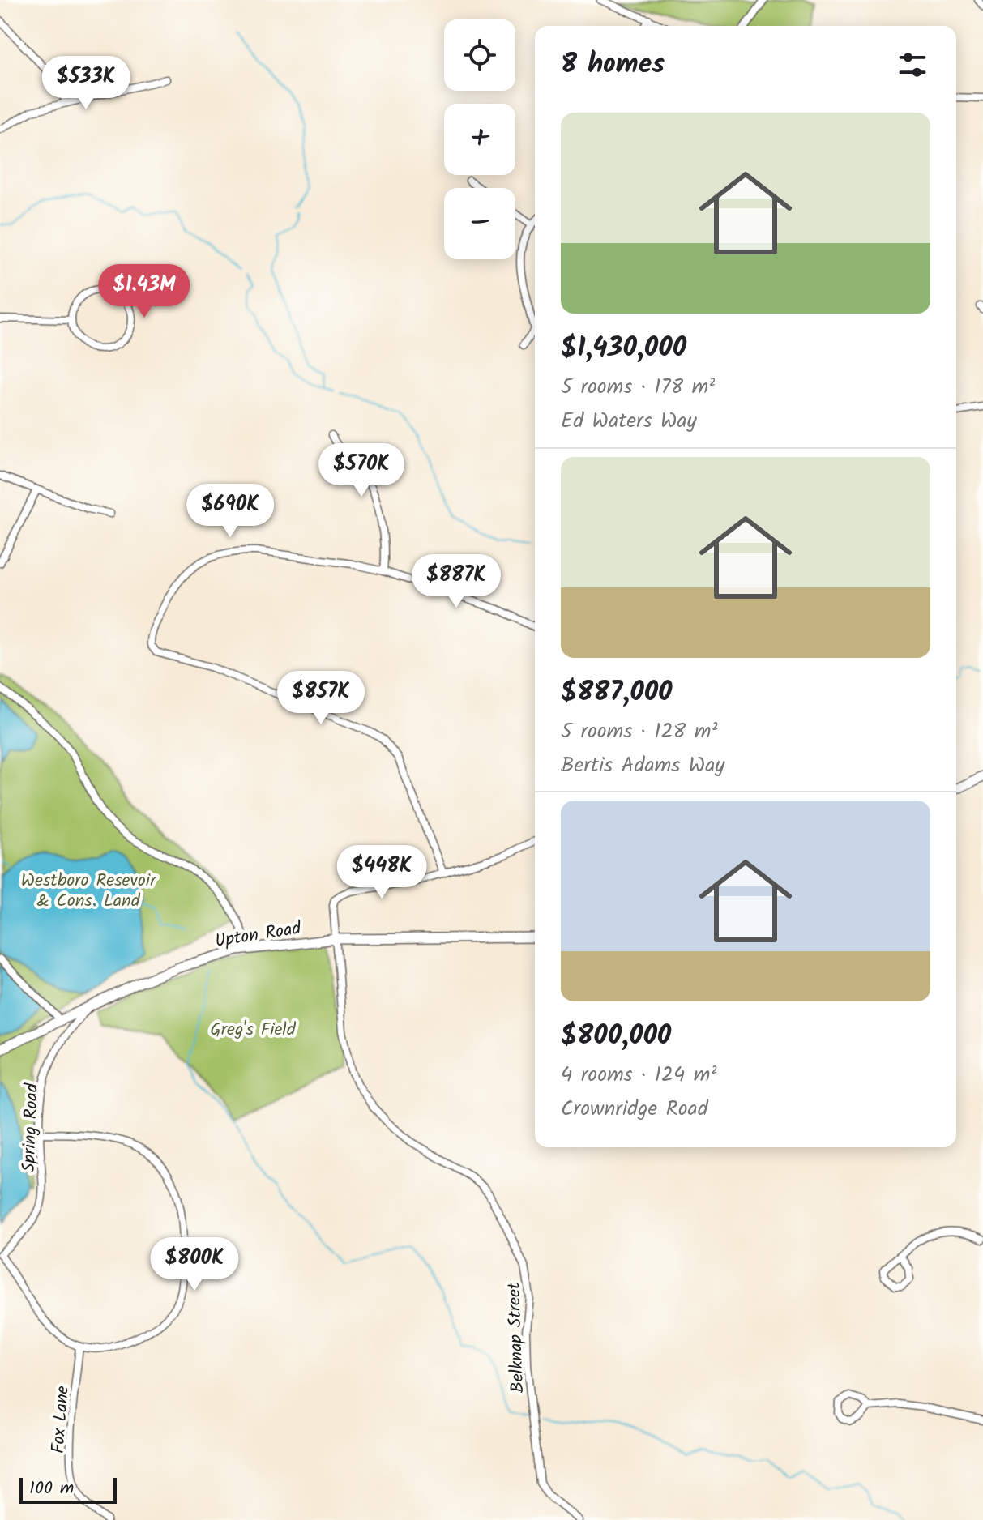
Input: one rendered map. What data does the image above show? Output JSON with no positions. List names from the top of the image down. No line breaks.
{"streets":{"main road":["Upton Road"],"street":["Spring Road","Belknap Street","Fox Lane"]},"crossings":[["Upton Road","Spring Road"],["Upton Road","Belknap Street"]],"parks":["Westboro Resevoir & Cons. Land","Greg's Field"],"scale_bar":"100 m","page":{"map_buttons":["+","−"],"heading":"8 homes","price":["$533K","$1.43M","$570K","$690K","$887K","$857K","$448K","$800K"],"list":[{"name":"$1,430,000","note":"5 rooms · 178 m² · Ed Waters Way"},{"name":"$887,000","note":"5 rooms · 128 m² · Bertis Adams Way"},{"name":"$800,000","note":"4 rooms · 124 m² · Crownridge Road"}],"scale":"100 m"}}
